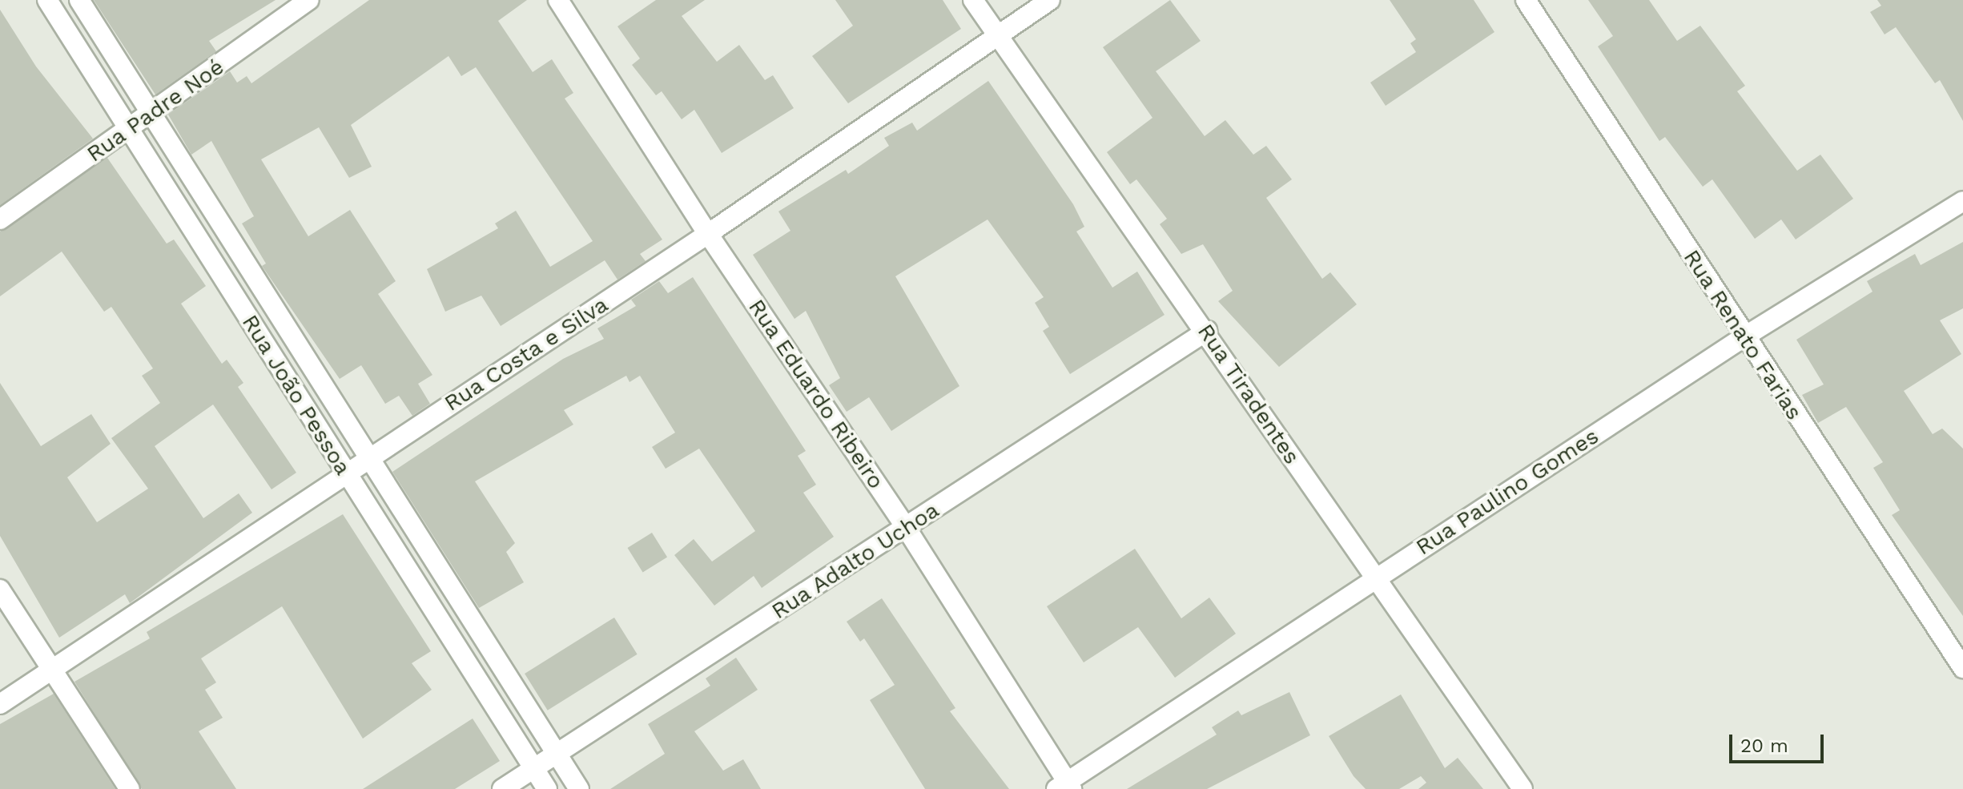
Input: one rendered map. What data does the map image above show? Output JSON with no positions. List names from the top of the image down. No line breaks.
{"streets":{"street":["Rua Padre Noé","Rua Renato Farias","Rua Costa e Silva","Rua Eduardo Ribeiro","Rua Tiradentes","Rua João Pessoa","Rua Paulino Gomes","Rua Adalto Uchoa"]},"crossings":[["Rua Padre Noé","Rua João Pessoa"],["Rua Renato Farias","Rua Paulino Gomes"],["Rua Costa e Silva","Rua Eduardo Ribeiro"],["Rua Costa e Silva","Rua Tiradentes"],["Rua Costa e Silva","Rua João Pessoa"],["Rua Eduardo Ribeiro","Rua Paulino Gomes"],["Rua Eduardo Ribeiro","Rua Adalto Uchoa"],["Rua Tiradentes","Rua Paulino Gomes"],["Rua Tiradentes","Rua Adalto Uchoa"],["Rua João Pessoa","Rua Adalto Uchoa"]],"scale_bar":"20 m"}
